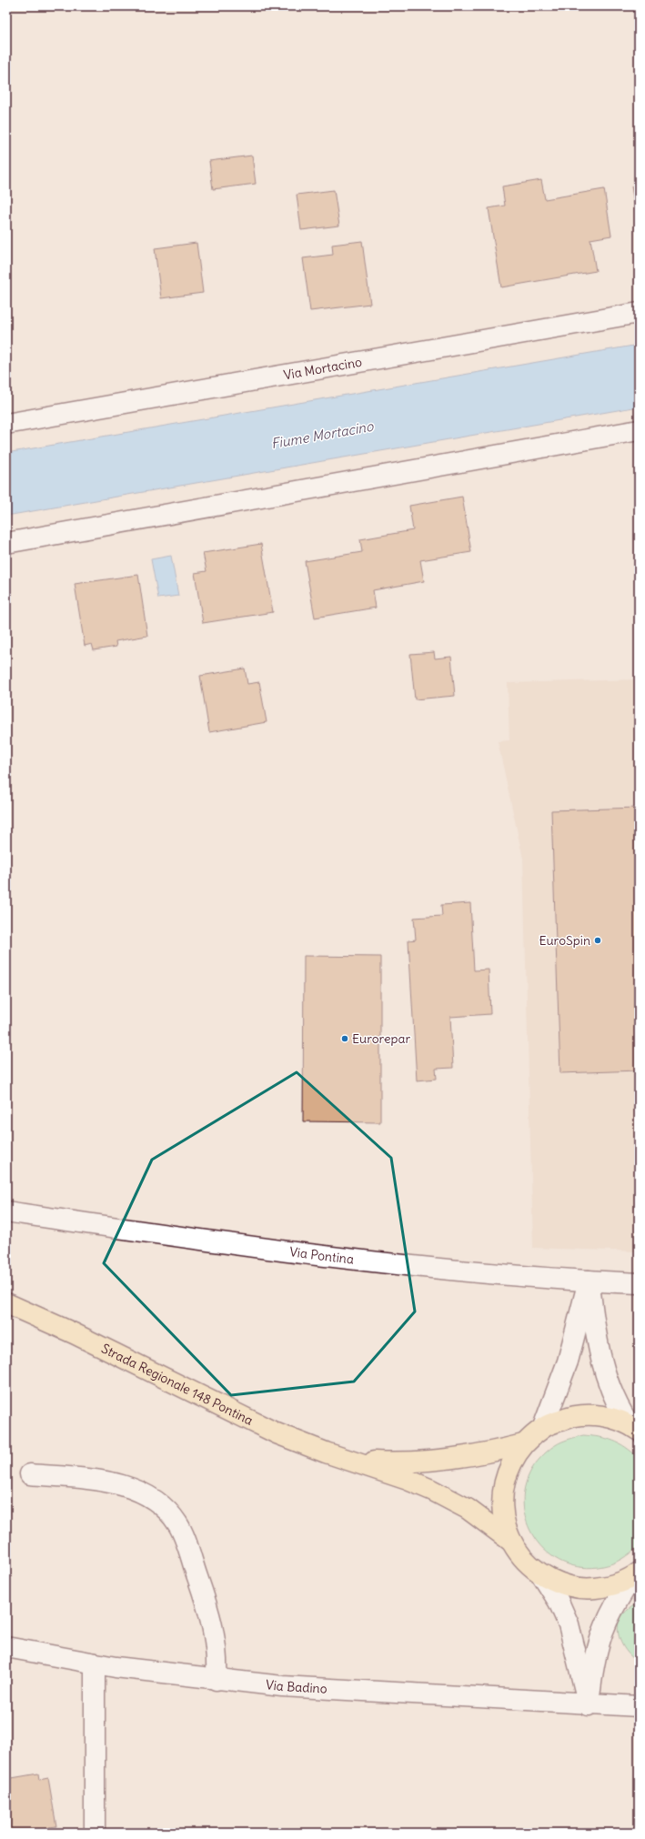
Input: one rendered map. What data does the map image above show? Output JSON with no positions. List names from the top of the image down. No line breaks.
{"streets":{"main road":["Strada Regionale 148 Pontina"],"street":["Via Mortacino","Via Pontina","Via Badino"]},"water":["Fiume Mortacino"],"places":["EuroSpin","Eurorepar"]}
